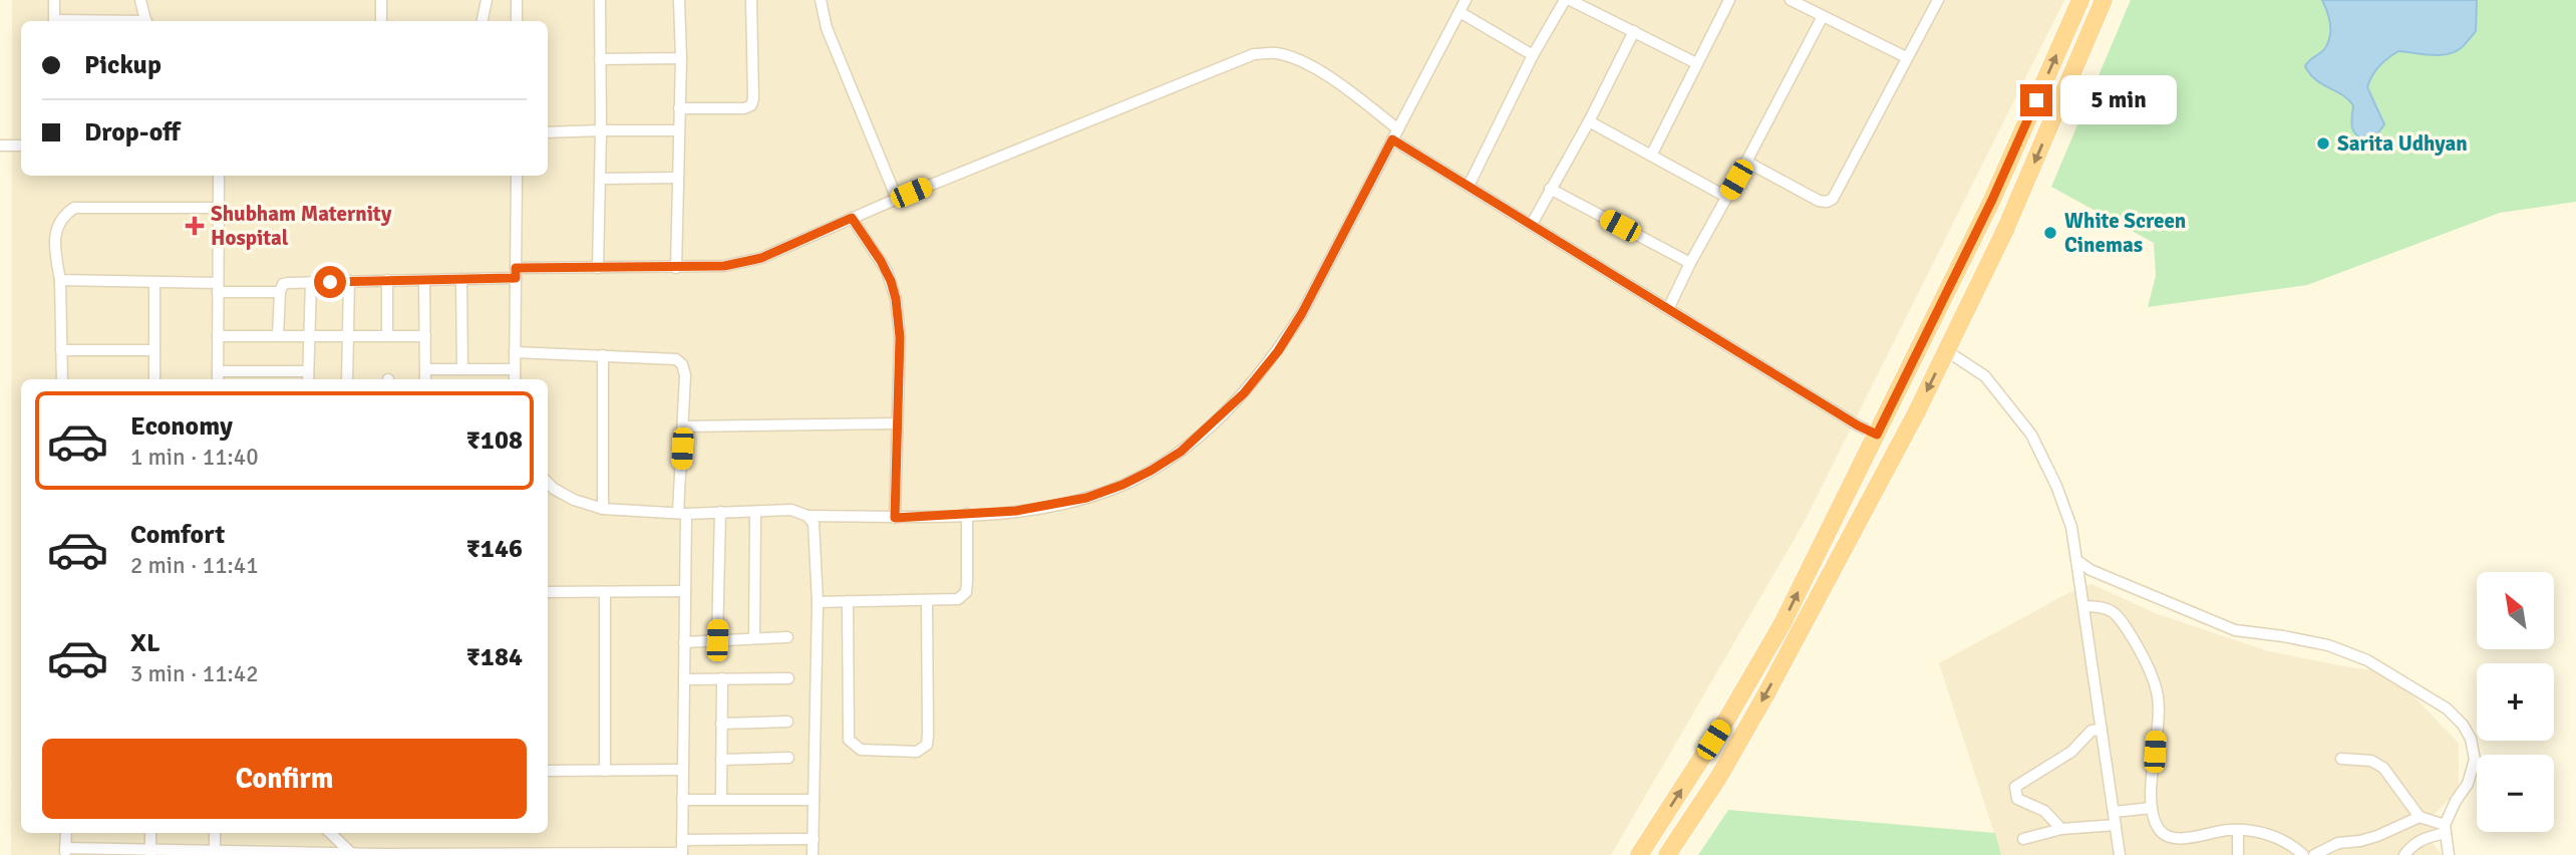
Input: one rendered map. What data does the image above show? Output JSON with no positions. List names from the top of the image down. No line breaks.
{"places":{"other":["Sarita Udhyan","White Screen Cinemas"],"health":["Shubham Maternity Hospital"]},"north":"top left","page":{"banner":["Pickup","Drop-off"],"bubble":"5 min","list":[{"name":"Economy","note":"1 min · 11:40","value":"₹108"},{"name":"Comfort","note":"2 min · 11:41","value":"₹146"},{"name":"XL","note":"3 min · 11:42","value":"₹184"}],"map_buttons":["+","−"],"buttons":"Confirm"}}
